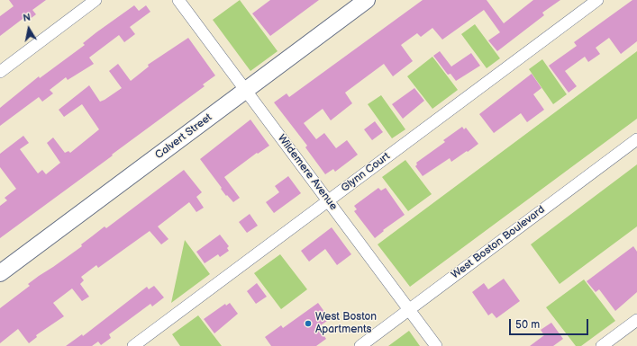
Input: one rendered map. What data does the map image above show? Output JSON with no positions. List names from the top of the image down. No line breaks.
{"streets":{"street":["Calvert Street","Wildemere Avenue","Glynn Court","West Boston Boulevard"]},"crossings":[["Calvert Street","Wildemere Avenue"],["Wildemere Avenue","Glynn Court"],["Wildemere Avenue","West Boston Boulevard"]],"places":["West Boston Apartments"],"scale_bar":"50 m","north":"top"}
